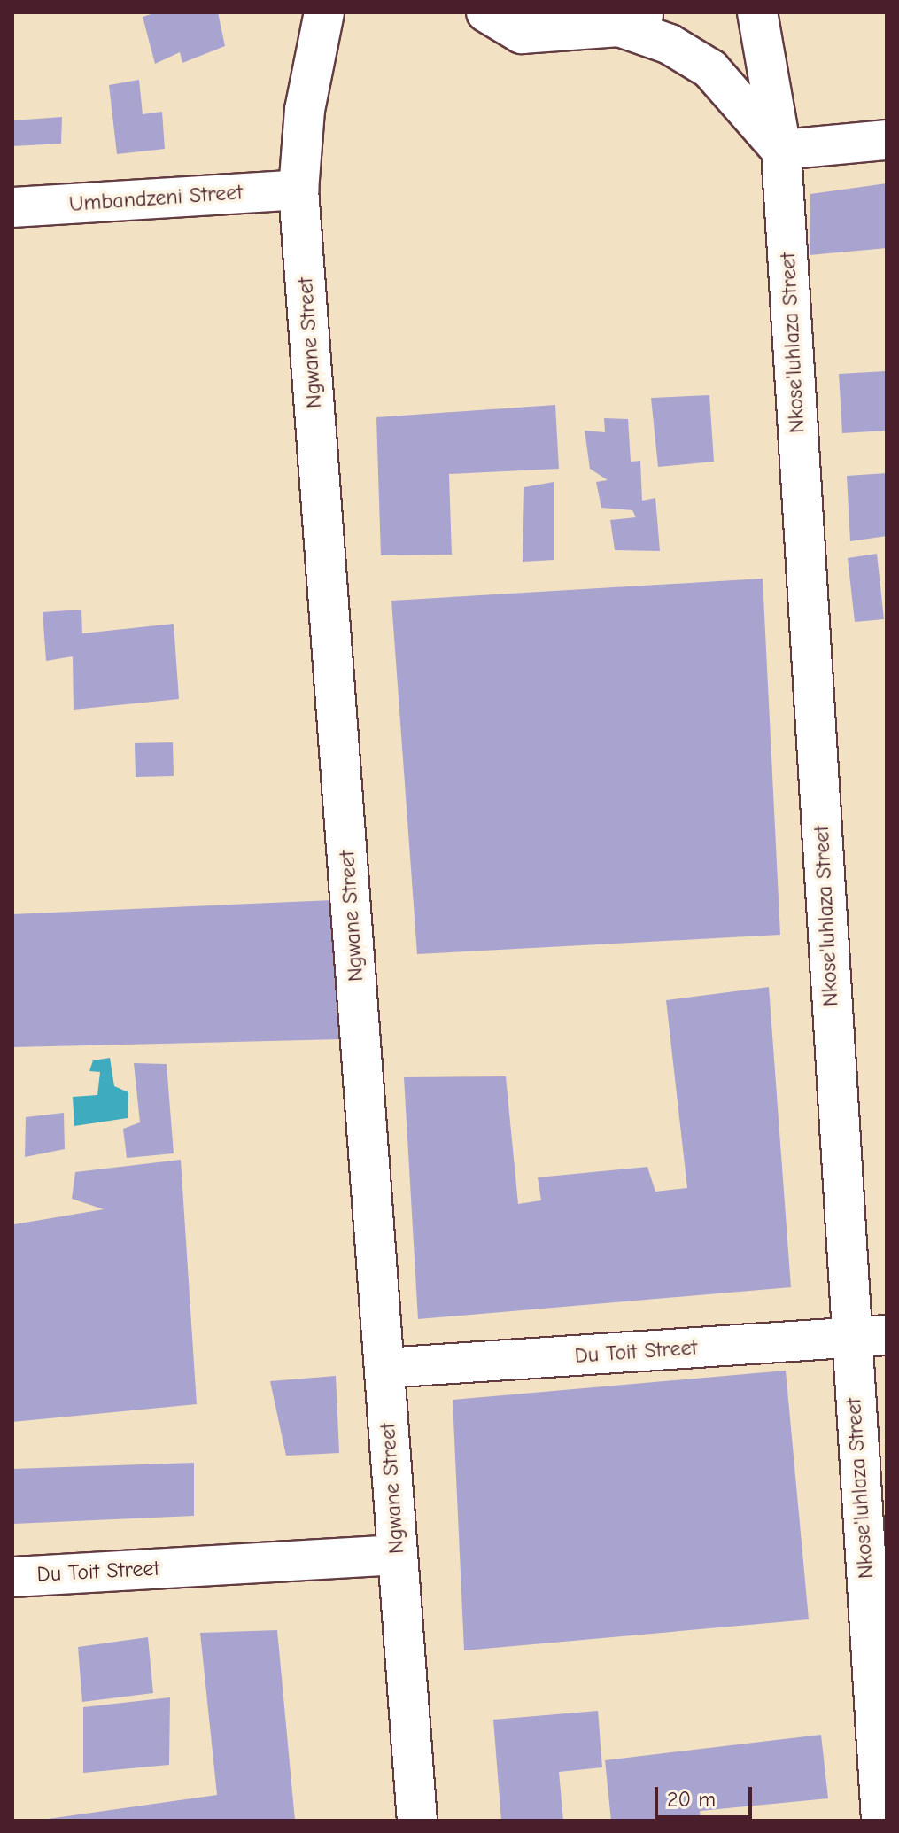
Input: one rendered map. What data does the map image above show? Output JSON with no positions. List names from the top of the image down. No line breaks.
{"streets":{"main road":["Umbandzeni Street","Ngwane Street","Nkose'luhlaza Street","Du Toit Street"]},"crossings":[["Umbandzeni Street","Ngwane Street"],["Ngwane Street","Du Toit Street"],["Nkose'luhlaza Street","Du Toit Street"]],"scale_bar":"20 m"}
